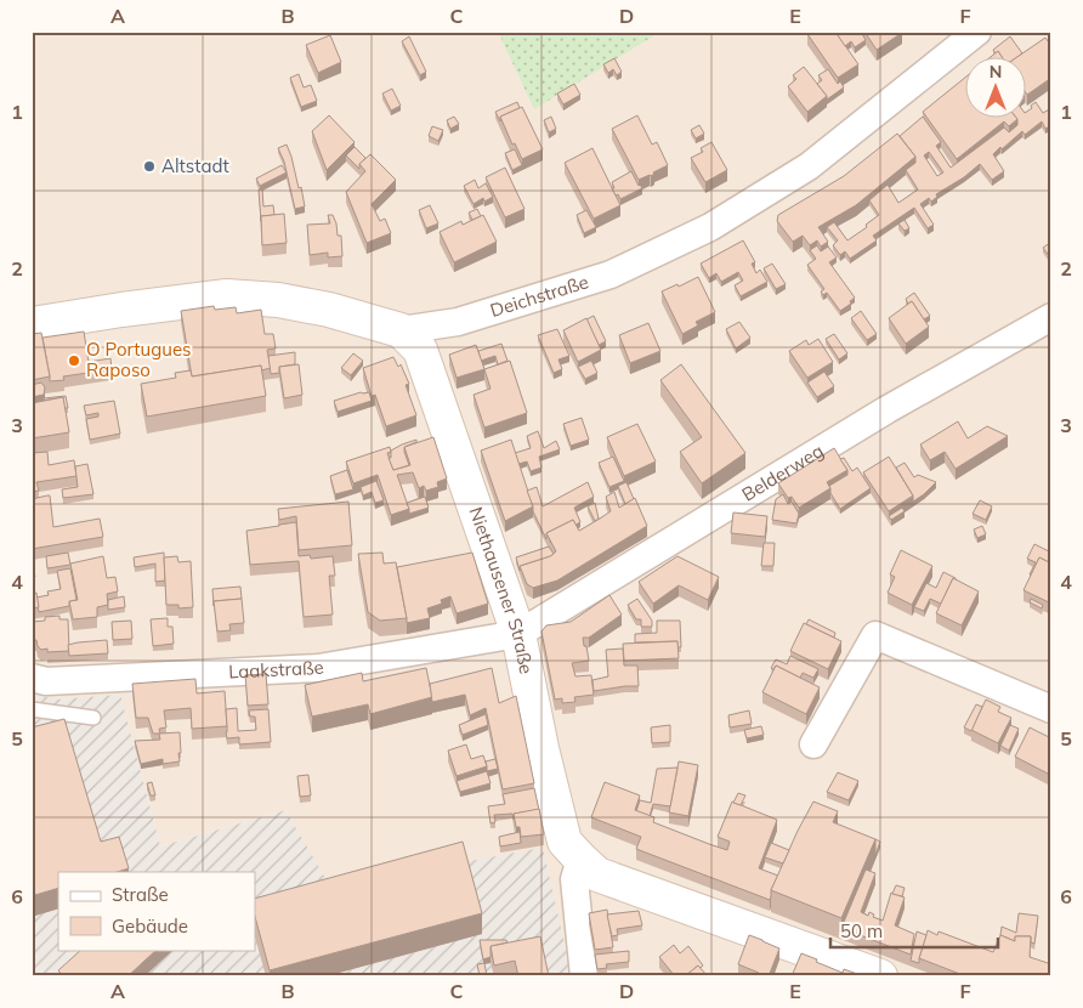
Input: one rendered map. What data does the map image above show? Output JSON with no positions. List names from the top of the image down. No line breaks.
{"streets":{"street":["Deichstraße","Belderweg","Niethausener Straße","Laakstraße"]},"crossings":[["Deichstraße","Niethausener Straße"],["Belderweg","Niethausener Straße"],["Belderweg","Laakstraße"],["Niethausener Straße","Laakstraße"]],"places":["Altstadt","O Portugues Raposo"],"legend":["Straße","Gebäude"],"scale_bar":"50 m","north":"top","grid":{"columns":["A","B","C","D","E","F"],"rows":["1","2","3","4","5","6"]}}
